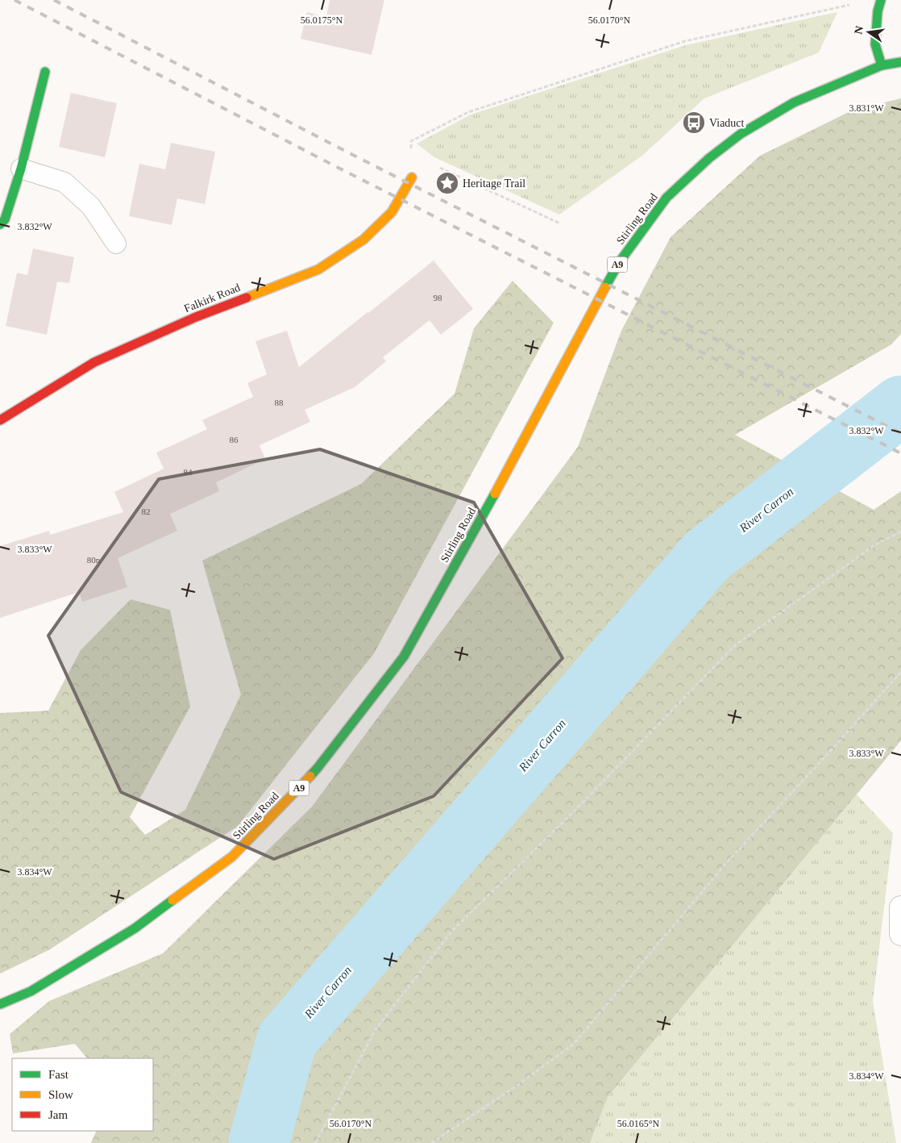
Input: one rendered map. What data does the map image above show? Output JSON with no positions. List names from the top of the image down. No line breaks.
{"streets":{"main road":["Stirling Road","A9","Falkirk Road"]},"water":["River Carron"],"places":{"bus stop":["Viaduct"],"place":["Heritage Trail"]},"house_numbers":["98","88","86","84","82","80n"],"legend":["Fast","Slow","Jam"],"north":"left","coordinates":["56.0175°N","56.0170°N","3.831°W","3.832°W","3.833°W","3.834°W","56.0165°N"]}
